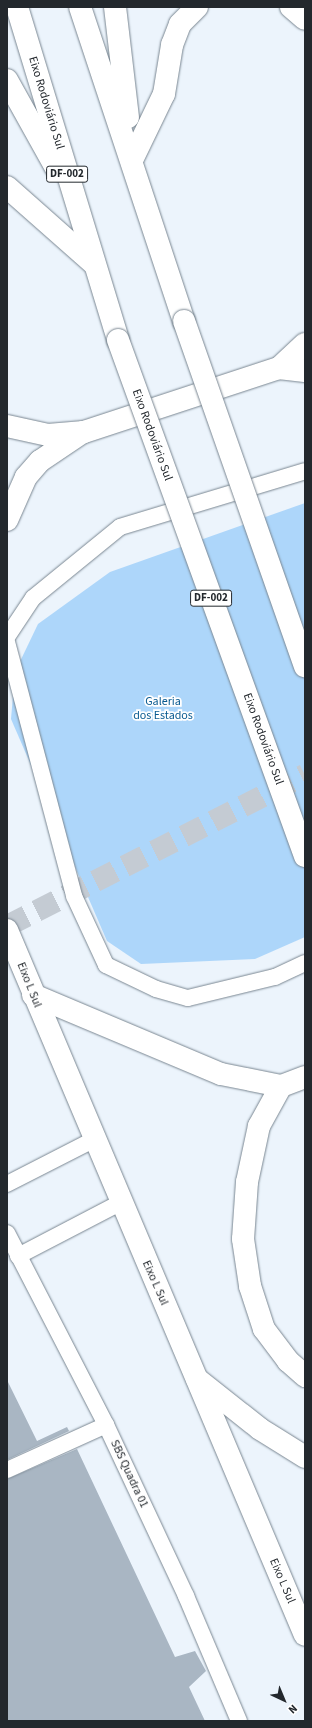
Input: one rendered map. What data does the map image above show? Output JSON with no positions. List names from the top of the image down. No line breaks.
{"streets":{"main road":["Eixo Rodoviário Sul","DF-002","Eixo L Sul"],"lane":["SBS Quadra 01"]},"parks":["Galeria dos Estados"],"north":"bottom right"}
